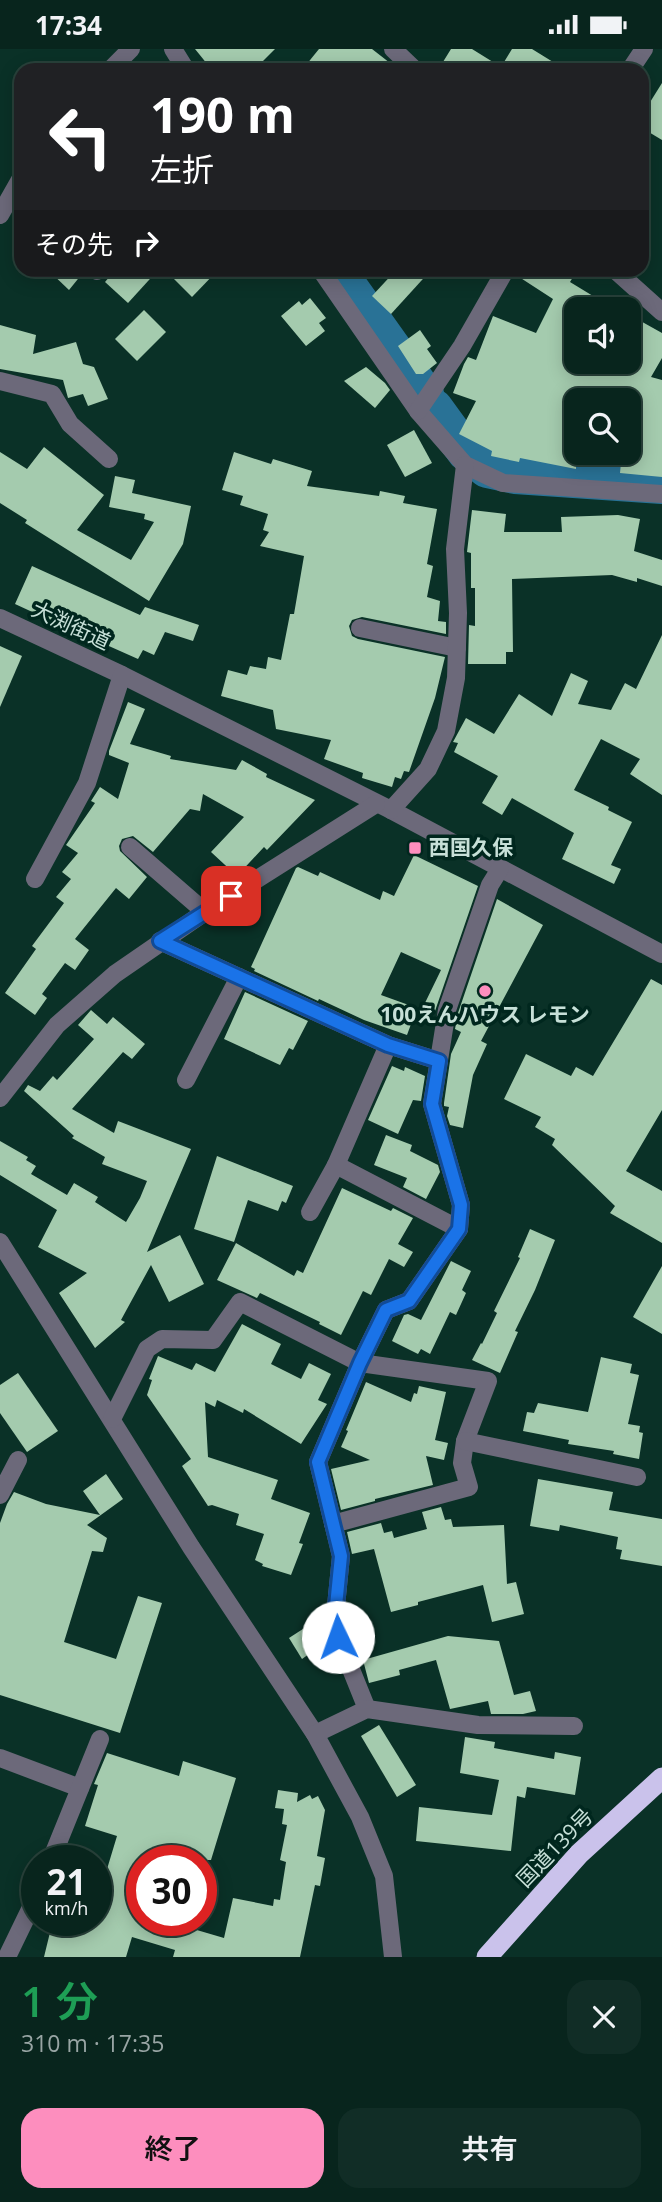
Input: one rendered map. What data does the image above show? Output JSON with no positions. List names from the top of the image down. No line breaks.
{"streets":{"highway":["国道139号"],"street":["大渕街道"]},"places":{"transit":["西国久保"],"other":["100えんハウス レモン"]},"page":{"status":"17:34","turn":["190 m","左折"],"then":"その先","speed":"21 km/h","limit":"30","heading":["1 分","310 m · 17:35"],"buttons":["終了","共有"]}}
